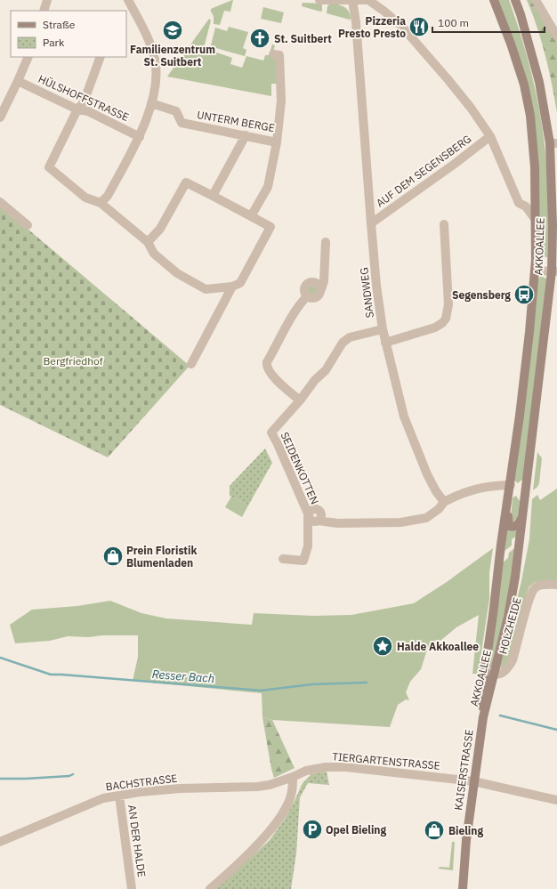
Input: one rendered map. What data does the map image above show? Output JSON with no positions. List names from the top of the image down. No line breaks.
{"streets":{"main road":["AKKOALLEE","KAISERSTRASSE"],"street":["HÜLSHOFFSTRASSE","UNTERM BERGE","AUF DEM SEGENSBERG","SANDWEG","SEIDENKOTTEN","HOLZHEIDE","TIERGARTENSTRASSE","BACHSTRASSE","AN DER HALDE"]},"crossings":[["AUF DEM SEGENSBERG","SANDWEG"],["AKKOALLEE","HOLZHEIDE"],["AKKOALLEE","KAISERSTRASSE"],["SANDWEG","SEIDENKOTTEN"],["TIERGARTENSTRASSE","KAISERSTRASSE"],["TIERGARTENSTRASSE","BACHSTRASSE"],["BACHSTRASSE","AN DER HALDE"]],"water":["Resser Bach"],"parks":["Bergfriedhof"],"places":{"restaurant":["Pizzeria Presto Presto"],"school or university":["Familienzentrum St. Suitbert"],"church":["St. Suitbert"],"bus stop":["Segensberg"],"shop":["Prein Floristik Blumenladen","Bieling"],"place":["Halde Akkoallee"],"parking":["Opel Bieling"]},"legend":["Straße","Park"],"scale_bar":"100 m"}
